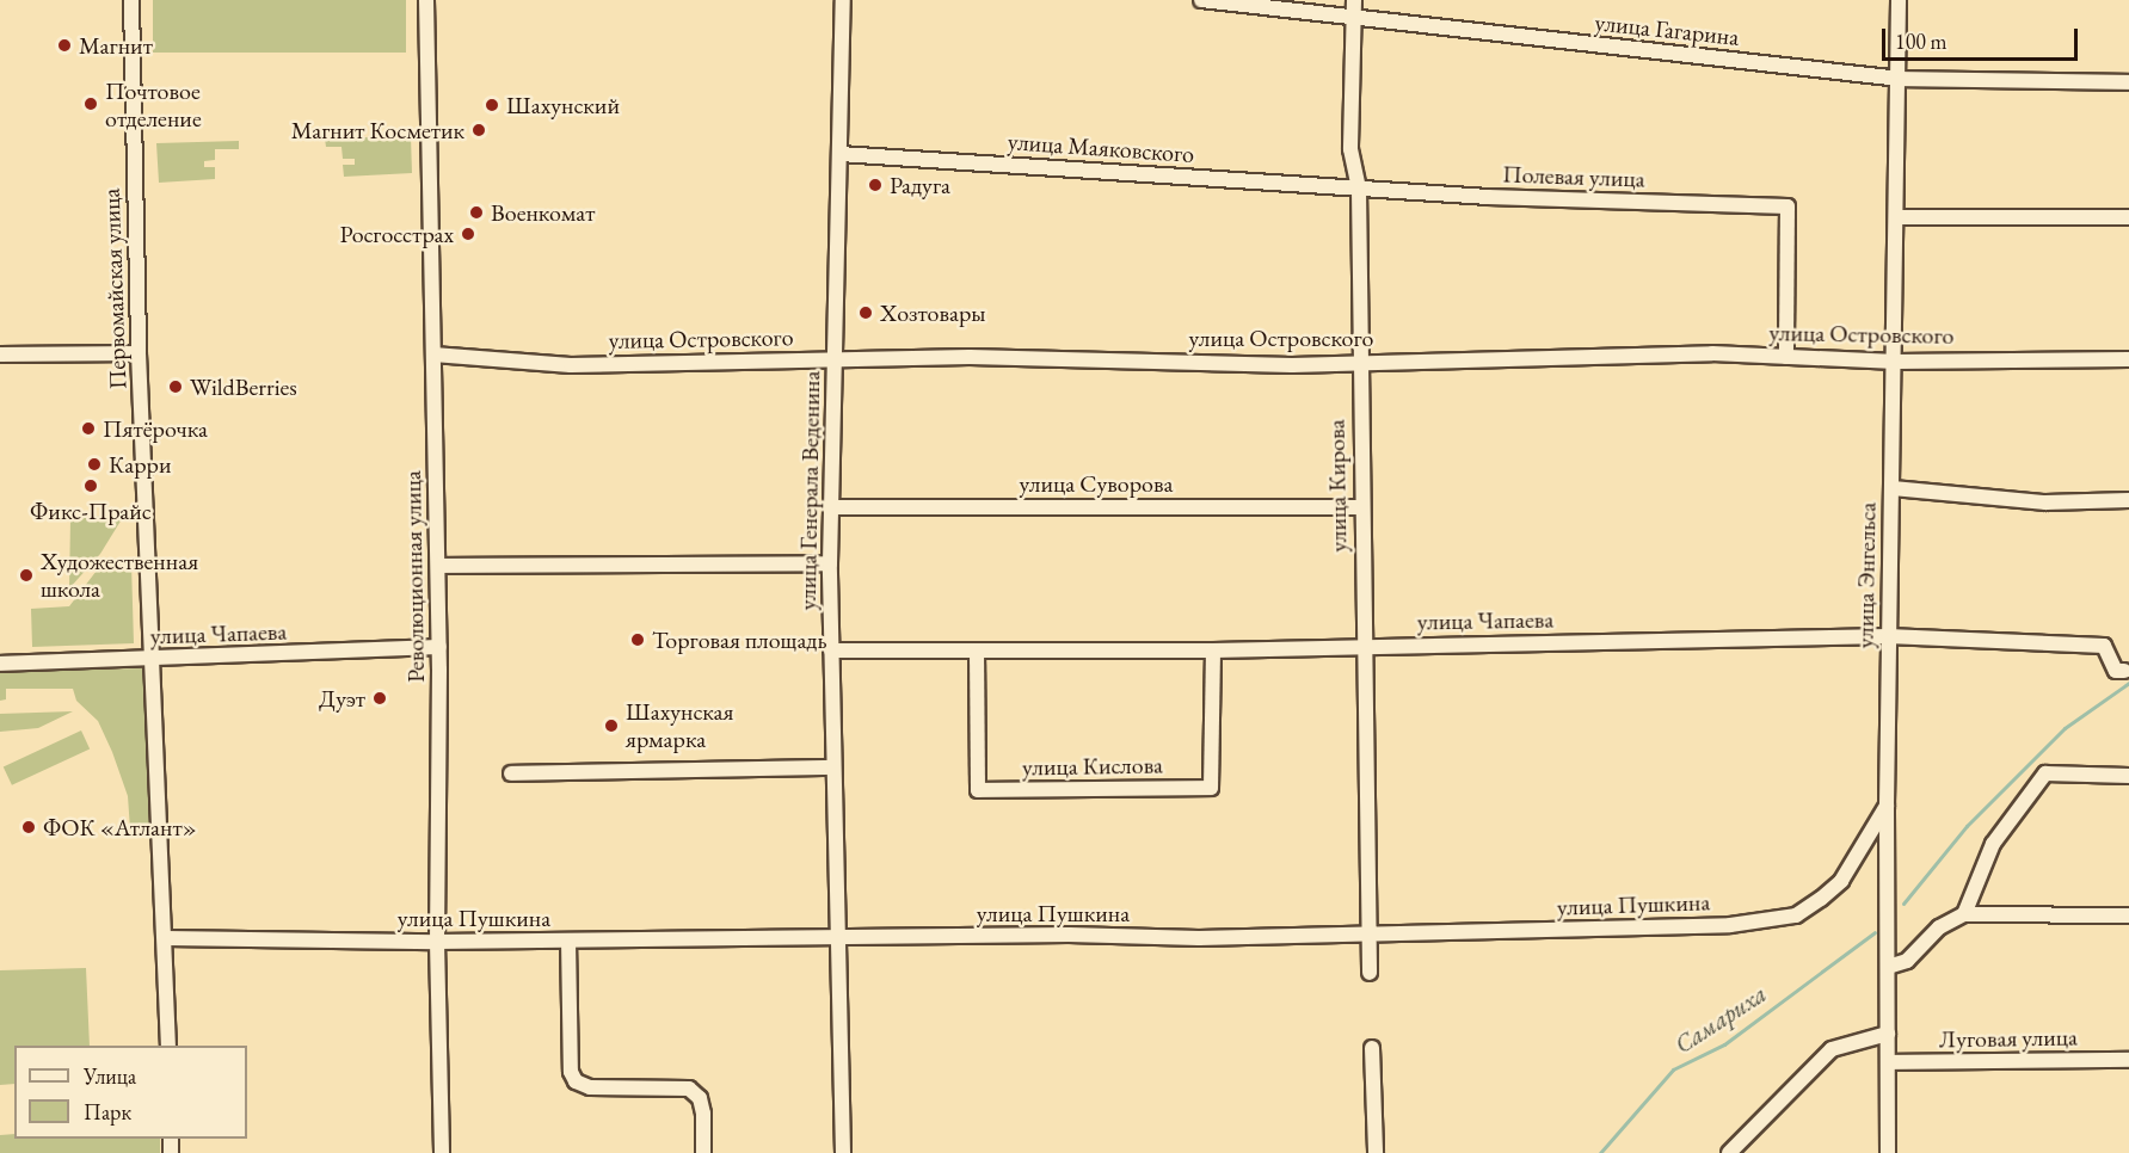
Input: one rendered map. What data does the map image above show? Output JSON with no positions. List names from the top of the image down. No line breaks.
{"streets":{"street":["улица Гагарина","улица Маяковского","Полевая улица","Первомайская улица","улица Островского","улица Суворова","улица Кирова","улица Генерала Веденина","улица Энгельса","Революционная улица","улица Чапаева","улица Кислова","улица Пушкина","Луговая улица"]},"crossings":[["улица Гагарина","улица Кирова"],["улица Гагарина","улица Энгельса"],["улица Маяковского","Полевая улица"],["улица Маяковского","улица Кирова"],["улица Маяковского","улица Генерала Веденина"],["Полевая улица","улица Островского"],["Полевая улица","улица Кирова"],["Первомайская улица","улица Чапаева"],["Первомайская улица","улица Пушкина"],["улица Островского","улица Кирова"],["улица Островского","улица Генерала Веденина"],["улица Островского","улица Энгельса"],["улица Островского","Революционная улица"],["улица Суворова","улица Кирова"],["улица Суворова","улица Генерала Веденина"],["улица Кирова","улица Чапаева"],["улица Кирова","улица Пушкина"],["улица Генерала Веденина","улица Чапаева"],["улица Генерала Веденина","улица Пушкина"],["улица Энгельса","улица Чапаева"],["улица Энгельса","улица Пушкина"],["улица Энгельса","Луговая улица"],["Революционная улица","улица Чапаева"],["Революционная улица","улица Пушкина"],["улица Чапаева","улица Кислова"]],"water":["Самариха"],"places":["Магнит","Почтовое отделение","Шахунский","Магнит Косметик","Радуга","Военкомат","Росгосстрах","Хозтовары","WildBerries","Пятёрочка","Карри","Фикс-Прайс","Художественная школа","Торговая площадь","Дуэт","Шахунская ярмарка","ФОК «Атлант»"],"legend":["Улица","Парк"],"scale_bar":"100 m"}
